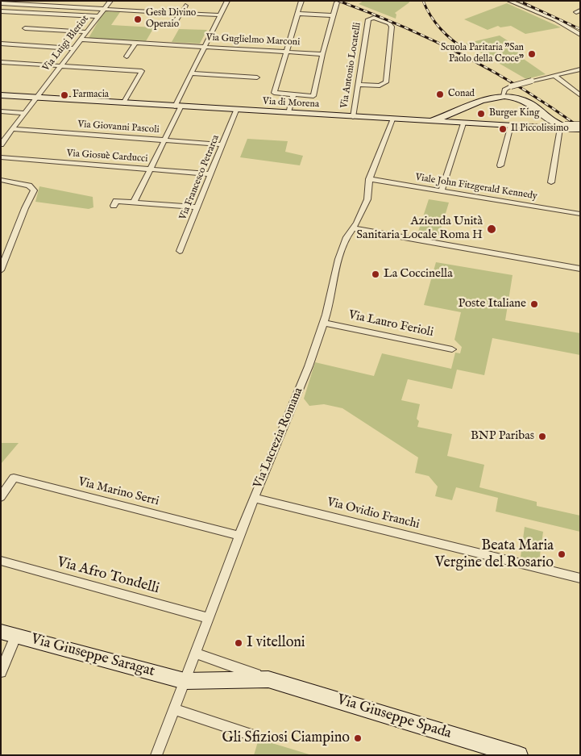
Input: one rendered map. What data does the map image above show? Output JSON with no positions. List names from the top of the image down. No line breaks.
{"streets":{"street":["Via Guglielmo Marconi","Via Luigi Bleriot","Via Antonio Locatelli","Via di Morena","Via Giovanni Pascoli","Via Giosuè Carducci","Via Francesco Petrarca","Viale John Fitzgerald Kennedy","Via Lauro Ferioli","Via Lucrezia Romana","Via Marino Serri","Via Ovidio Franchi","Via Afro Tondelli","Via Giuseppe Saragat","Via Giuseppe Spada"]},"crossings":[["Via Guglielmo Marconi","Via Luigi Bleriot"],["Via Luigi Bleriot","Via di Morena"],["Via Luigi Bleriot","Via Giovanni Pascoli"],["Via Antonio Locatelli","Via di Morena"],["Via di Morena","Via Francesco Petrarca"],["Via di Morena","Via Lucrezia Romana"],["Via Giovanni Pascoli","Via Francesco Petrarca"],["Via Giosuè Carducci","Via Francesco Petrarca"],["Viale John Fitzgerald Kennedy","Via Lucrezia Romana"],["Via Lauro Ferioli","Via Lucrezia Romana"],["Via Lucrezia Romana","Via Marino Serri"],["Via Lucrezia Romana","Via Ovidio Franchi"],["Via Lucrezia Romana","Via Afro Tondelli"],["Via Lucrezia Romana","Via Giuseppe Saragat"],["Via Lucrezia Romana","Via Giuseppe Spada"],["Via Giuseppe Saragat","Via Giuseppe Spada"]],"places":["Gesù Divino Operaio","Scuola Paritaria \"San Paolo della Croce\"","Conad","Farmacia","Burger King","Il Piccolissimo","Azienda Unità Sanitaria Locale Roma H","La Coccinella","Poste Italiane","BNP Paribas","Beata Maria Vergine del Rosario","I vitelloni","Gli Sfiziosi Ciampino"]}
